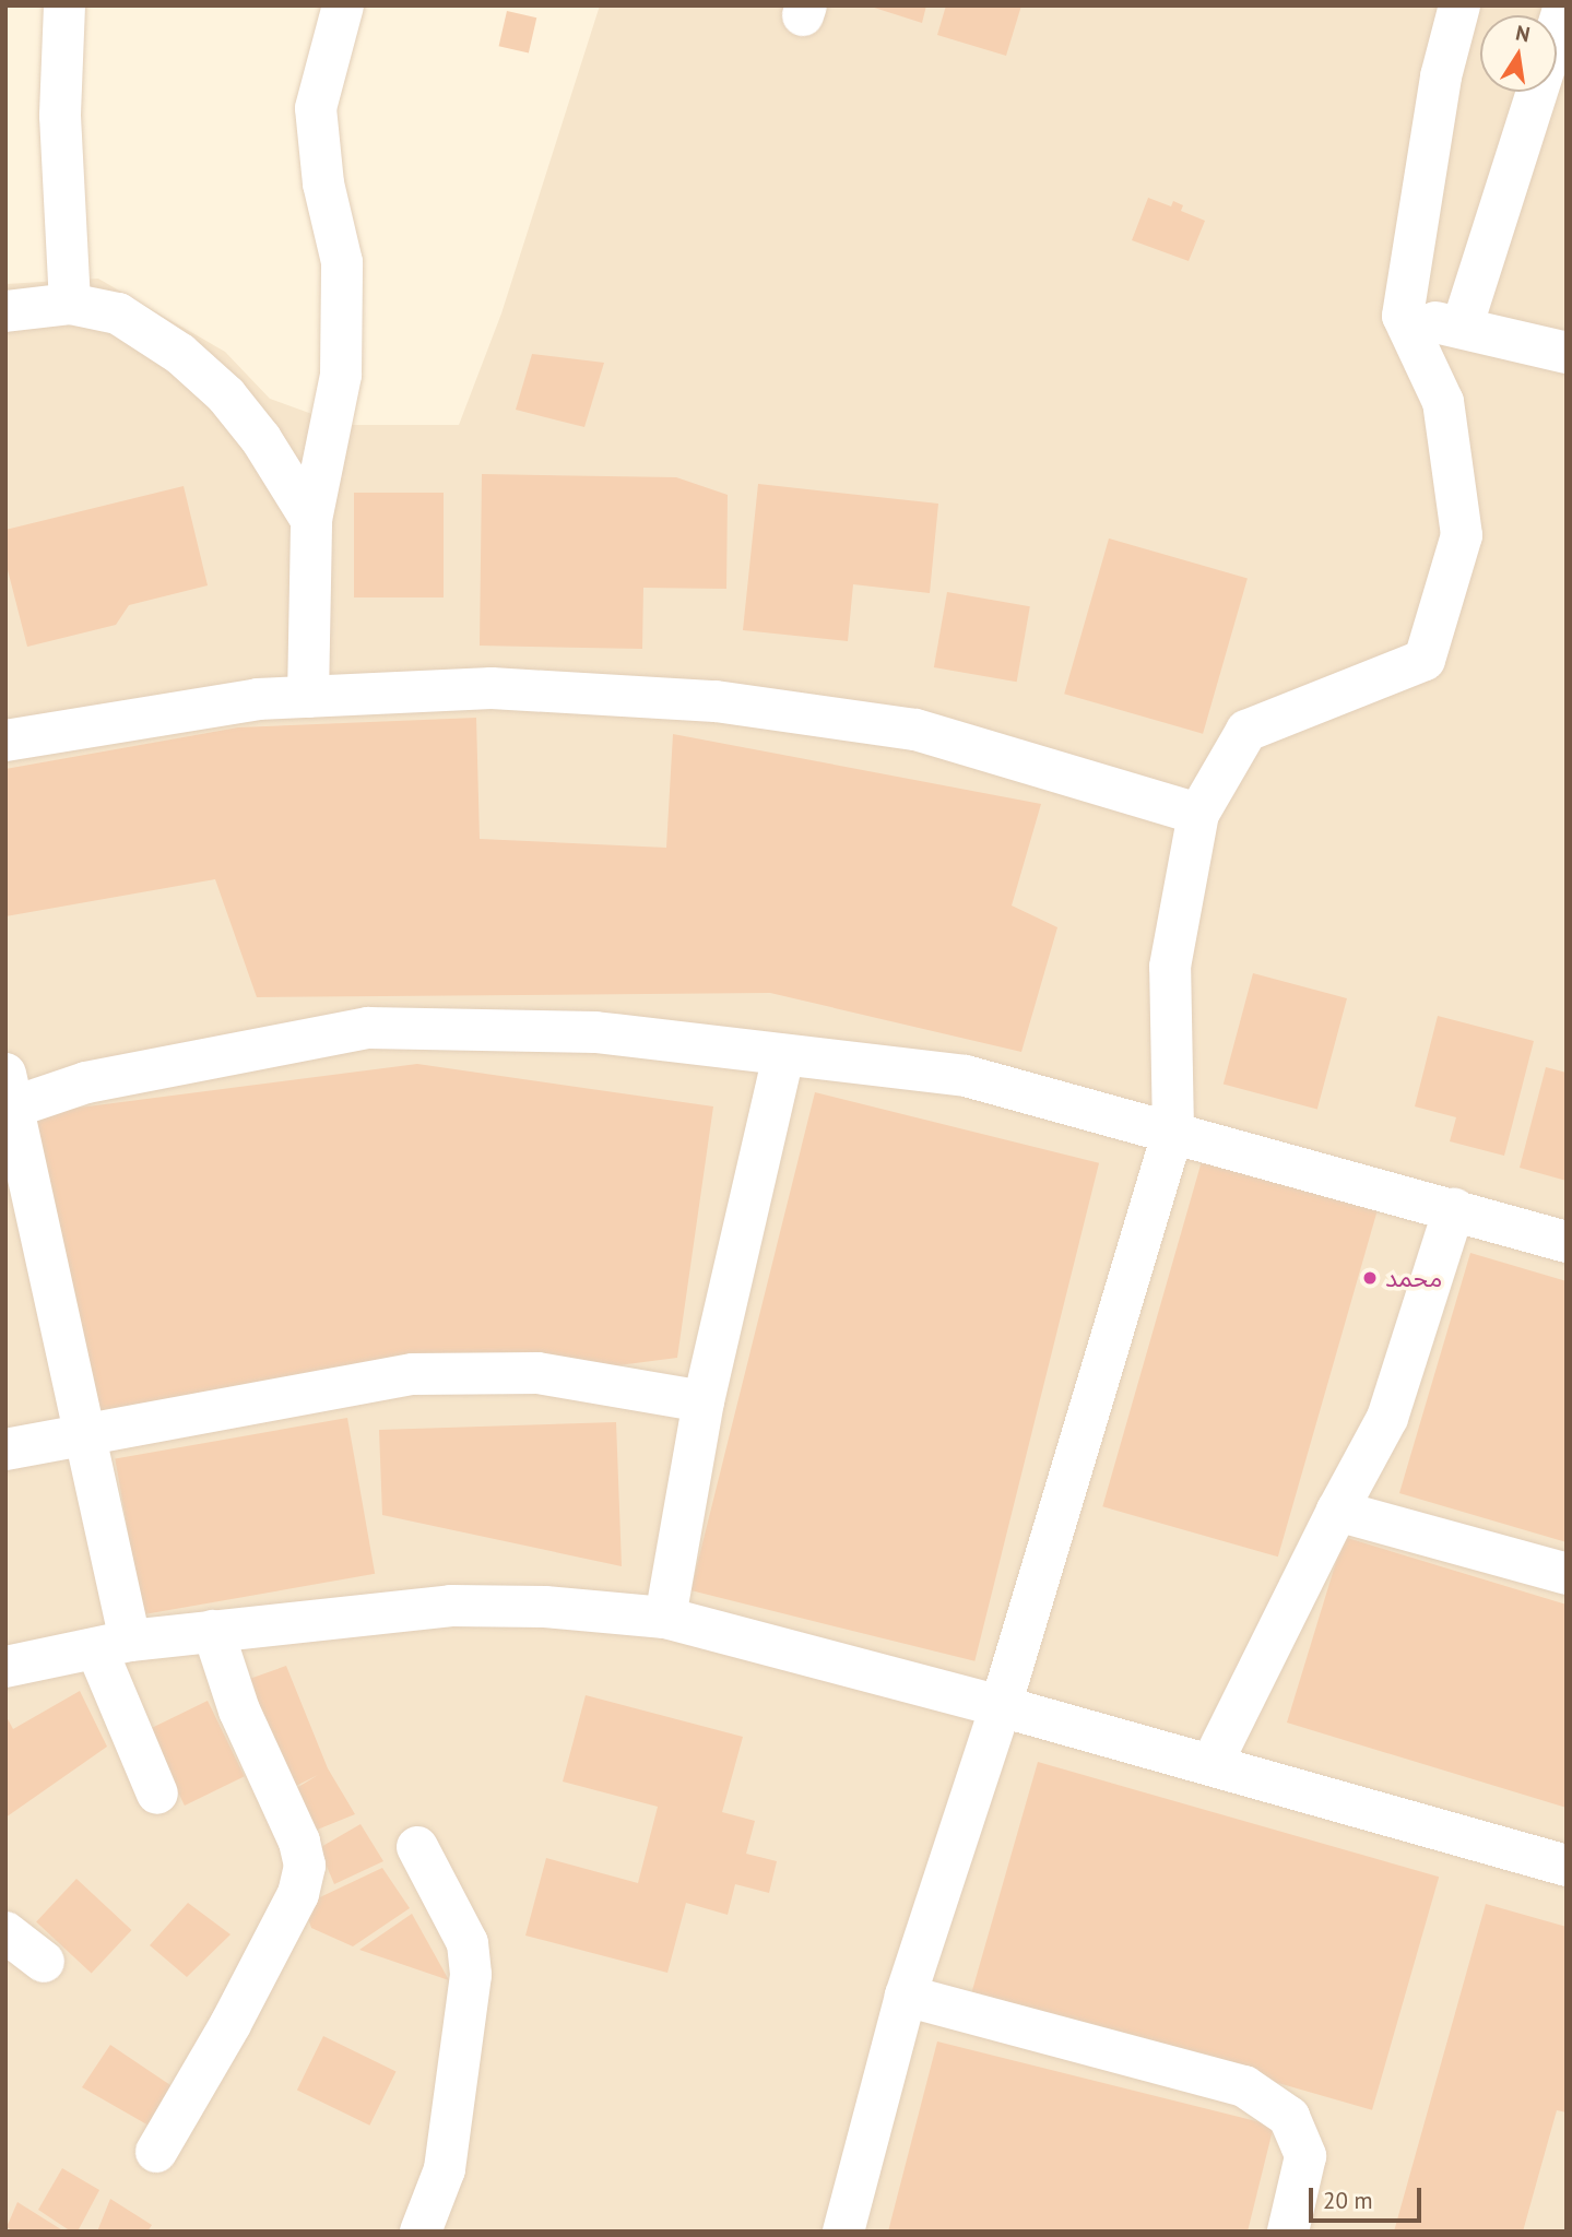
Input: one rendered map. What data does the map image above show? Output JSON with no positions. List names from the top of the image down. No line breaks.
{"places":["محمد"],"scale_bar":"20 m","north":"top"}
